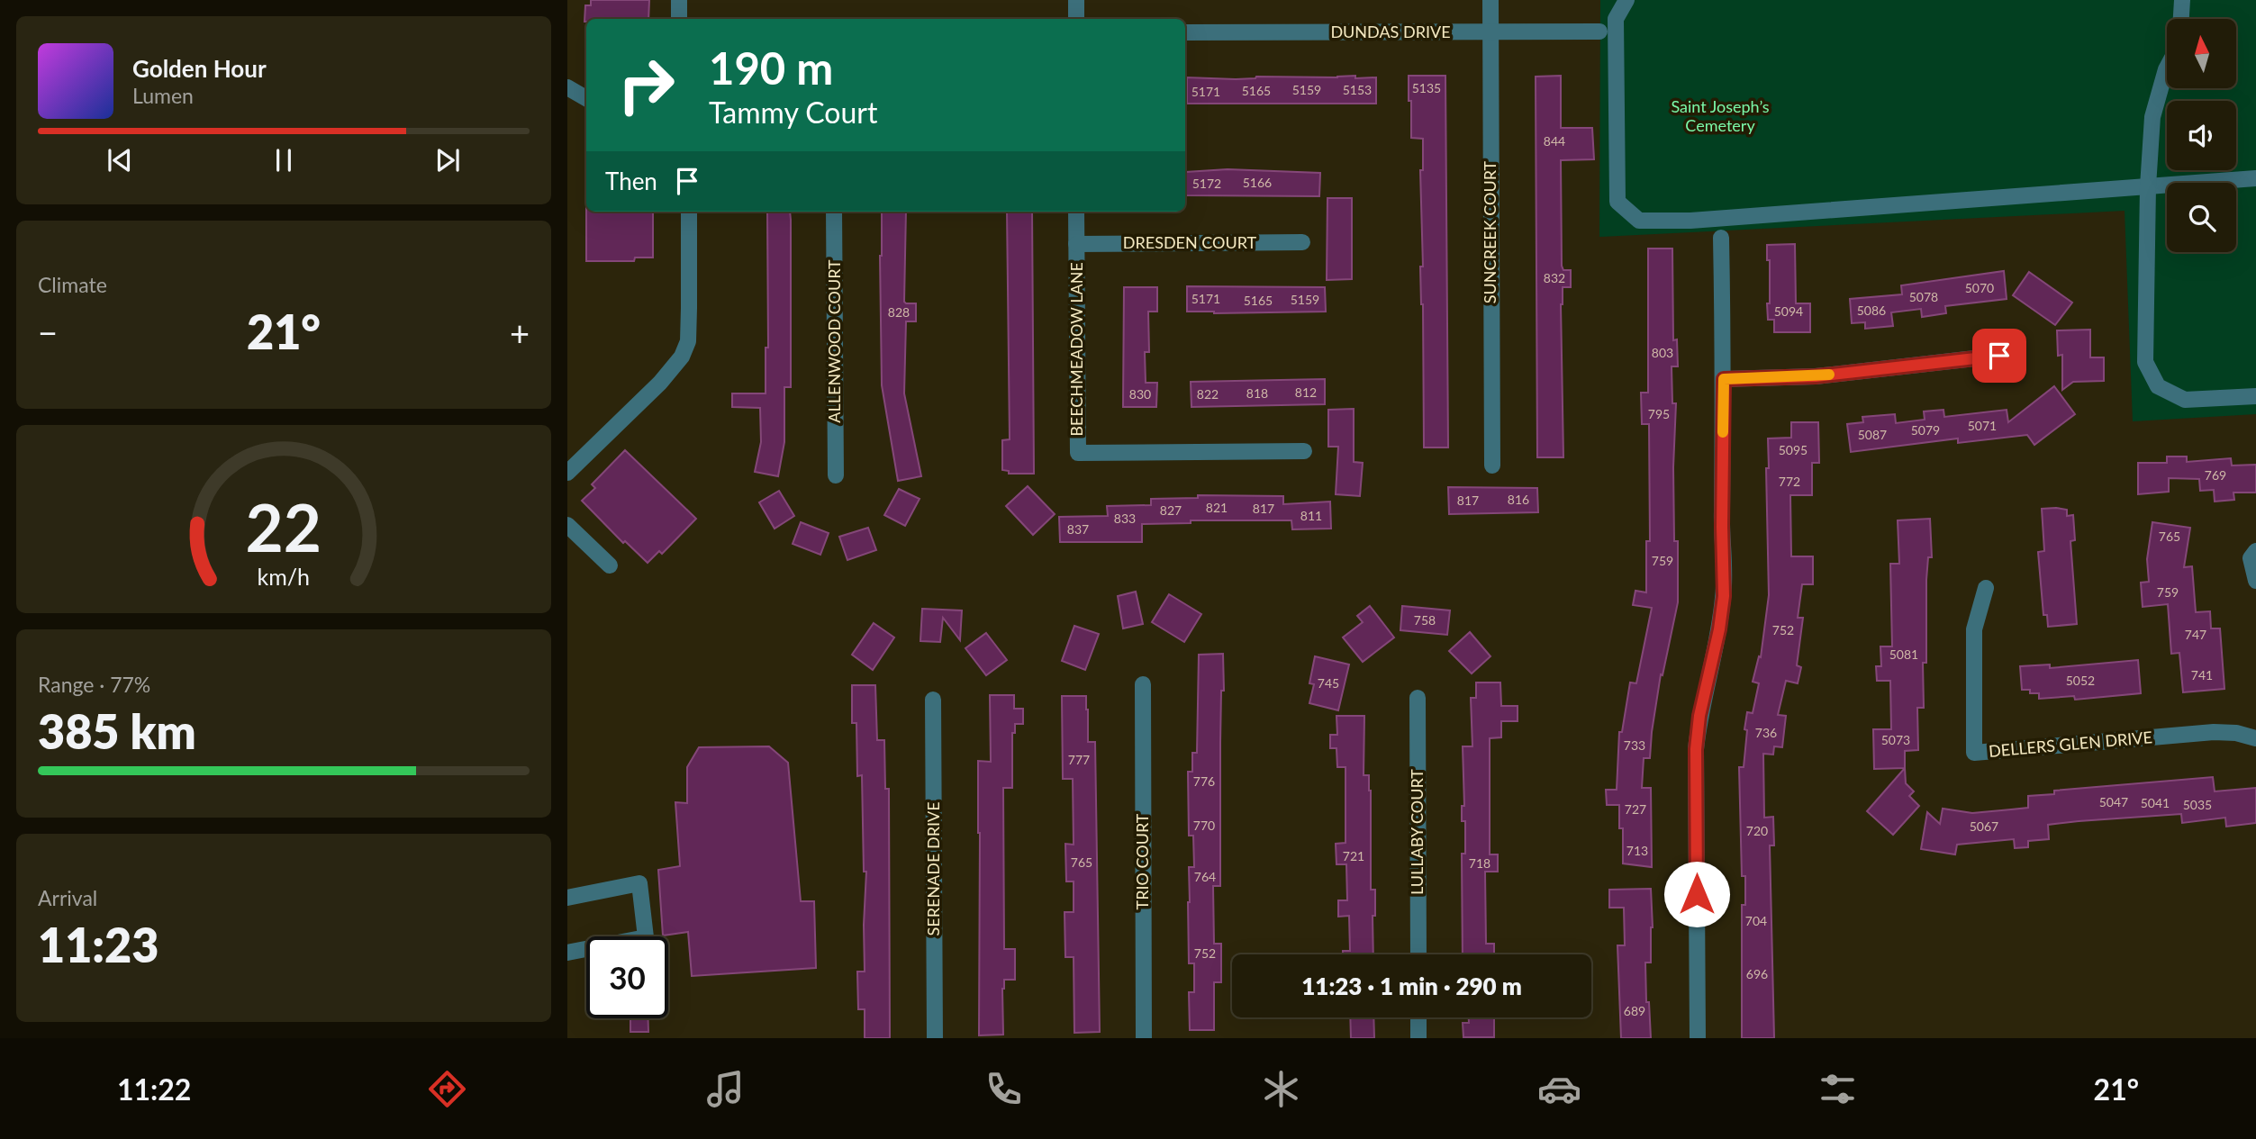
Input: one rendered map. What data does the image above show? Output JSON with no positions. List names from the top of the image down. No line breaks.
{"streets":{"street":["DUNDAS DRIVE","SUNCREEK COURT","DRESDEN COURT","ALLENWOOD COURT","BEECHMEADOW LANE","DELLERS GLEN DRIVE","LULLABY COURT","TRIO COURT","SERENADE DRIVE"]},"crossings":[["DUNDAS DRIVE","SUNCREEK COURT"],["DRESDEN COURT","BEECHMEADOW LANE"]],"parks":["Saint Joseph’s Cemetery"],"house_numbers":["5135","5159","5153","5165","5171","844","5166","5172","832","5070","5078","5171","5159","5165","5086","5094","828","803","812","818","830","822","795","5071","5079","5087","5095","769","772","816","817","821","817","827","811","833","837","765","759","759","758","752","747","5081","741","5052","745","736","5073","733","777","776","5047","5041","5035","727","770","5067","720","713","721","765","718","764","704","752","696","689"],"north":"top","page":{"turn":["190 m","Tammy Court"],"song":["Golden Hour","Lumen"],"then":"Then","tile":["Climate",["Range · 77%","385 km"],["Arrival","11:23"]],"heat":["−","21°","+"],"limit":"30","trip":"11:23 · 1 min · 290 m","tabs":["11:22","21°"],"gauge":["22","km/h"]}}
